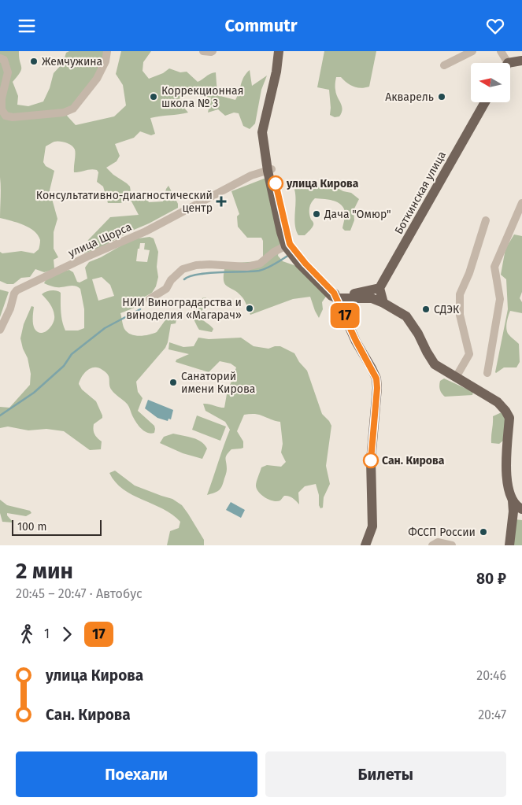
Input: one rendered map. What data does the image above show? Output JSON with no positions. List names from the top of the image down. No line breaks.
{"streets":{"main road":["Боткинская улица"],"street":["улица Щорса"]},"places":{"other":["Жемчужина","Коррекционная школа № 3","Акварель","улица Кирова","Дача \"Омюр\"","НИИ Виноградарства и виноделия «Магарач»","СДЭК","Санаторий имени Кирова","Сан. Кирова","ФССП России"],"health":["Консультативно-диагностический центр"]},"lines":["bus line 17"],"scale_bar":"100 m","north":"left","page":{"header":"Commutr","on_map":"17","scale":"100 m","heading":["2 мин","20:45 – 20:47 · Автобус","80 ₽"],"legs":["1","17"],"list":[{"name":"улица Кирова","value":"20:46"},{"name":"Сан. Кирова","value":"20:47"}],"buttons":["Поехали","Билеты"]}}
